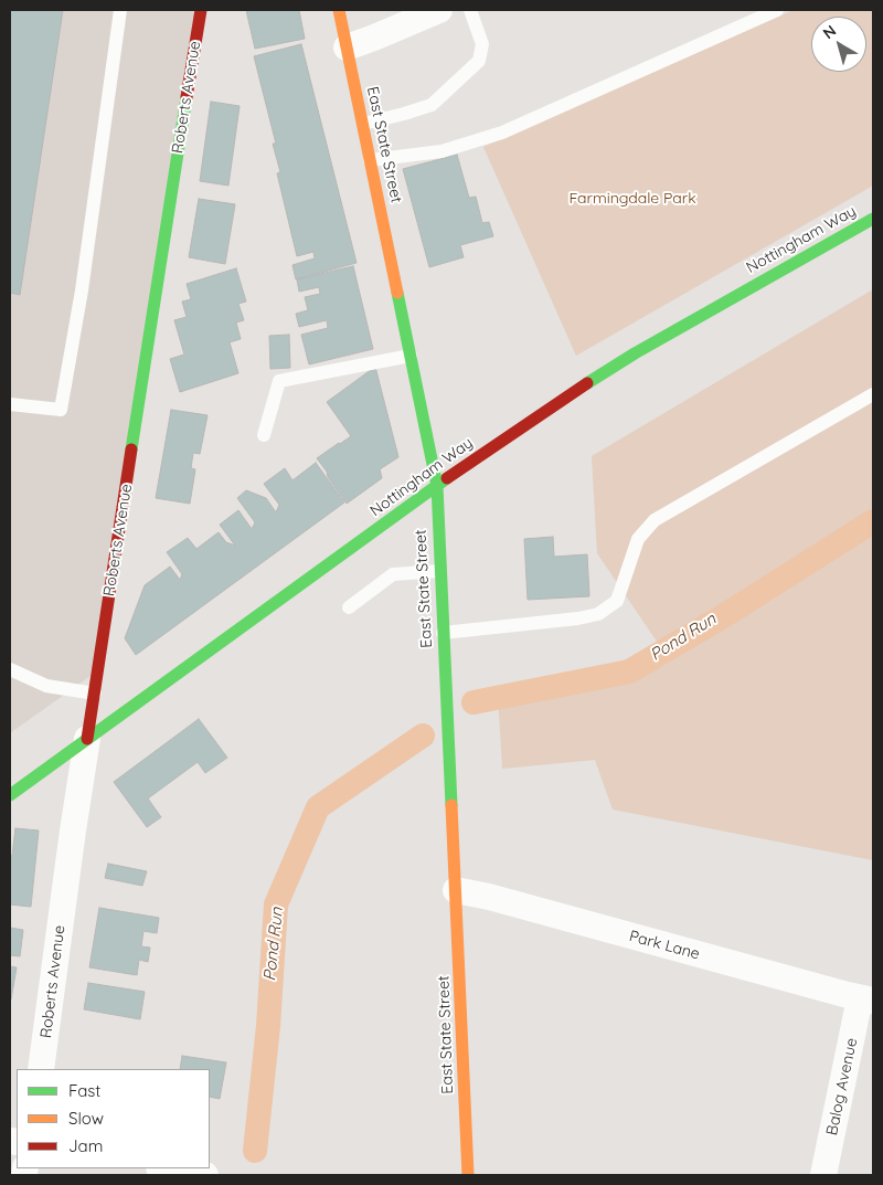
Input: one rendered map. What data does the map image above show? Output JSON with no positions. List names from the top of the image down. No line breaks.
{"streets":{"street":["Roberts Avenue","East State Street","Nottingham Way","Park Lane","Balog Avenue"]},"crossings":[["Roberts Avenue","Nottingham Way"],["East State Street","Nottingham Way"],["East State Street","Park Lane"],["Park Lane","Balog Avenue"]],"water":["Pond Run"],"parks":["Farmingdale Park"],"legend":["Fast","Slow","Jam"],"north":"top left"}
